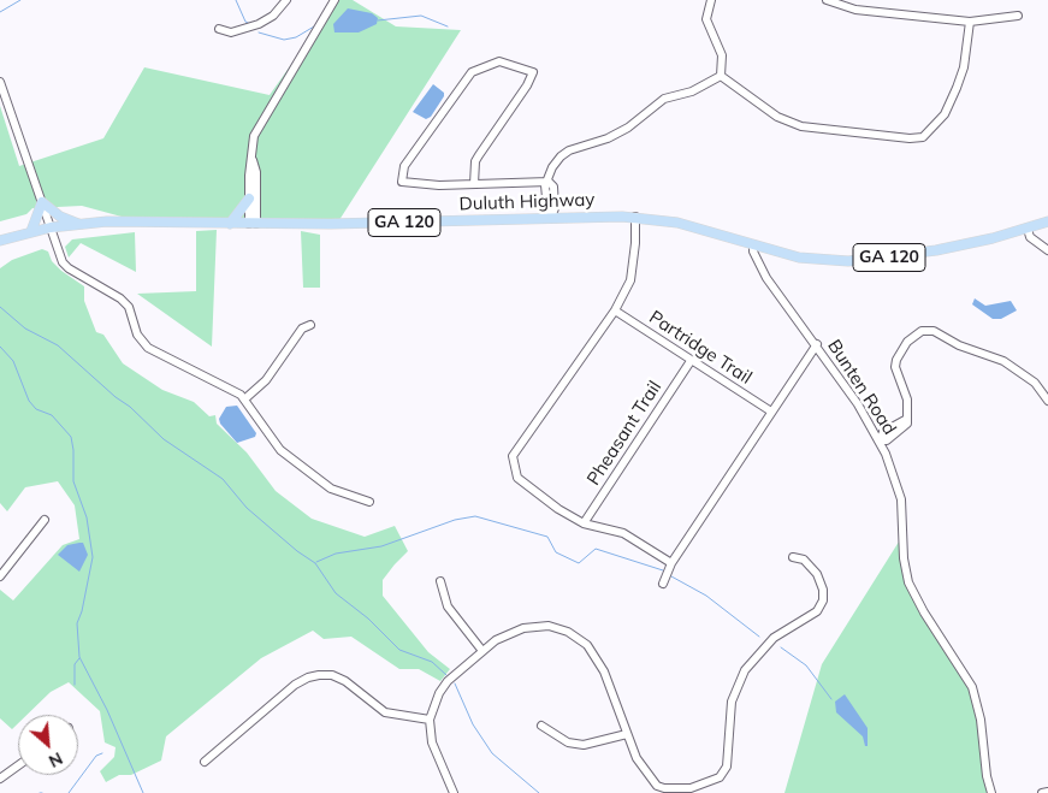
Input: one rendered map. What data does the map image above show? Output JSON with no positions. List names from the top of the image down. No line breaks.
{"streets":{"main road":["Duluth Highway","GA 120"],"street":["Partridge Trail","Bunten Road","Pheasant Trail"]},"crossings":[["Duluth Highway","Bunten Road"],["Partridge Trail","Pheasant Trail"]],"north":"bottom right"}
